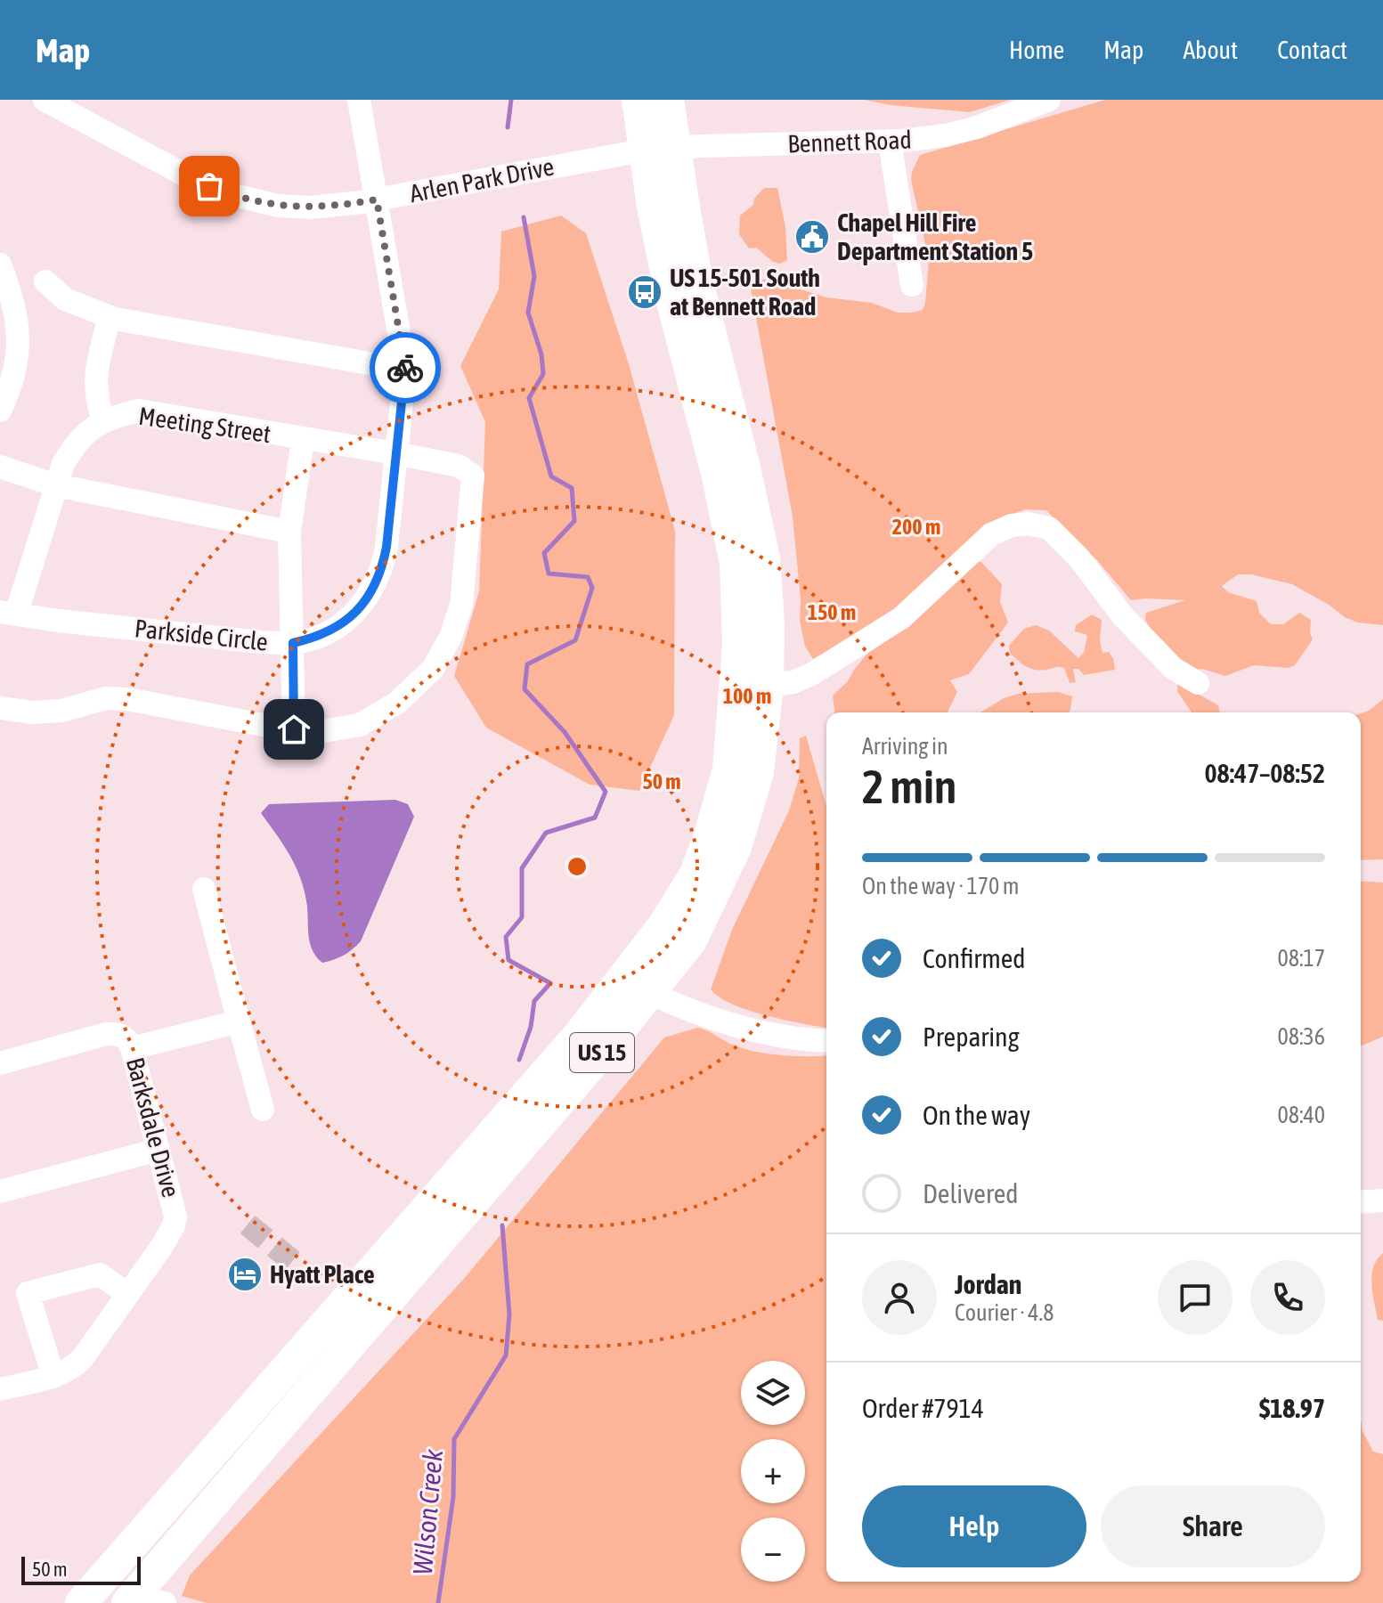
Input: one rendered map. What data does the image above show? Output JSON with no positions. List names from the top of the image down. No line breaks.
{"streets":{"highway":["US 15"],"street":["Bennett Road","Arlen Park Drive","Meeting Street","Parkside Circle","Barksdale Drive"]},"crossings":[["Bennett Road","Arlen Park Drive"],["Bennett Road","US 15"],["Arlen Park Drive","Parkside Circle"],["Arlen Park Drive","US 15"],["Meeting Street","Parkside Circle"]],"water":["Wilson Creek"],"places":{"public building":["Chapel Hill Fire Department Station 5"],"bus stop":["US 15-501 South at Bennett Road"],"hotel":["Hyatt Place"]},"scale_bar":"50 m","page":{"header":"Map","nav":["Home","Map","About","Contact"],"heading":["2 min","Arriving in","08:47–08:52"],"panel":["Jordan","Courier · 4.8","Order #7914","$18.97"],"bar":"On the way · 170 m","list":[["Confirmed","08:17"],["Preparing","08:36"],["On the way","08:40"],"Delivered"],"map_buttons":["+","−"],"buttons":["Help","Share"],"scale":"50 m"},"rings":["200 m","150 m","100 m","50 m"]}
